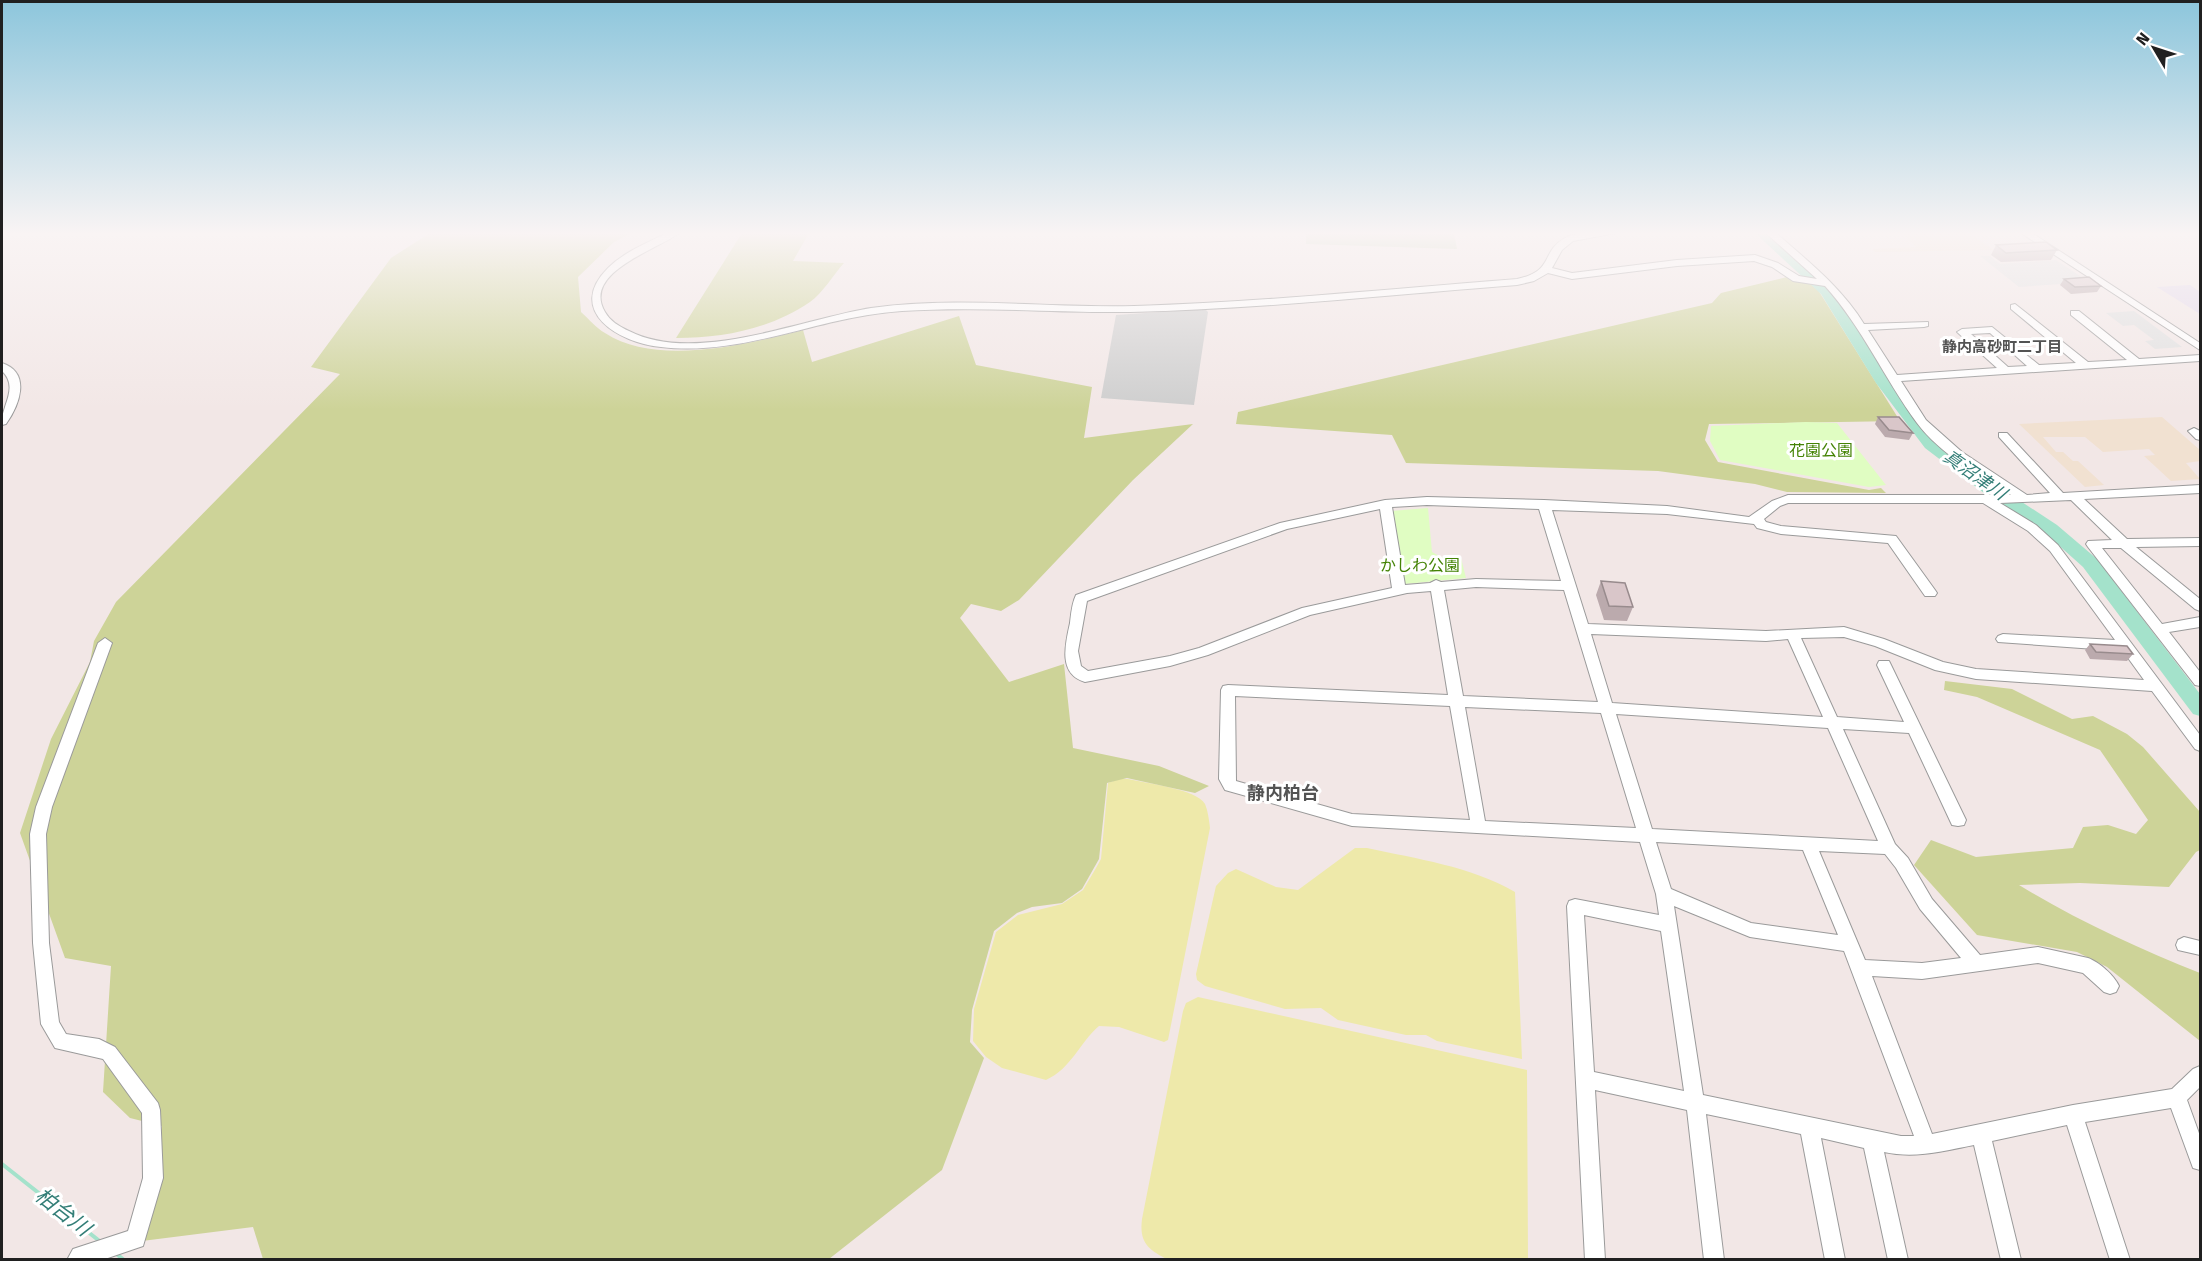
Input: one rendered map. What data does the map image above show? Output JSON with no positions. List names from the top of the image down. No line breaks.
{"districts":["静内高砂町二丁目","静内柏台"],"water":["真沼津川","柏台川"],"parks":["花園公園","かしわ公園"],"north":"top left"}
